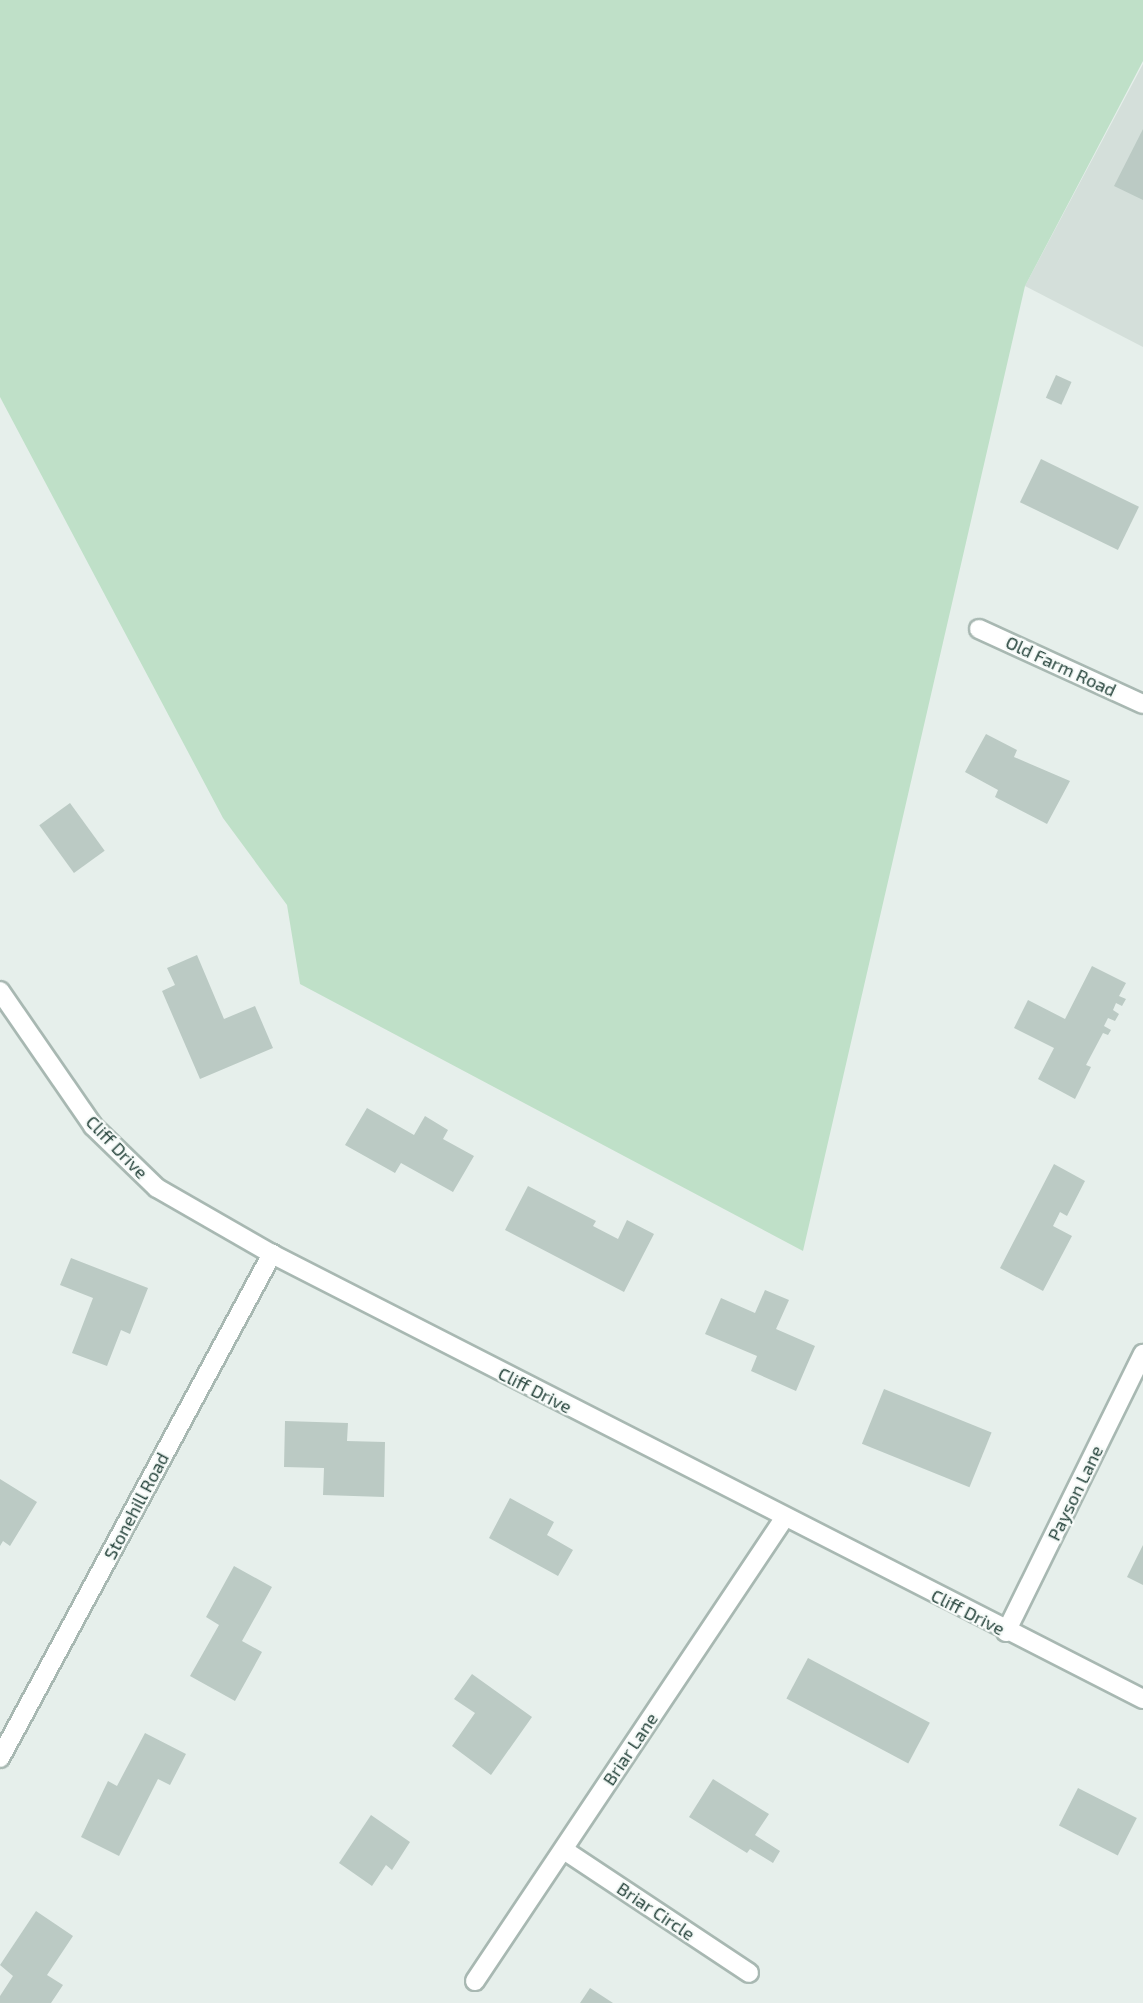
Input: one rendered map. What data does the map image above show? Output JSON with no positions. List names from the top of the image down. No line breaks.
{"streets":{"street":["Old Farm Road","Cliff Drive","Payson Lane","Stonehill Road","Briar Lane","Briar Circle"]},"crossings":[["Cliff Drive","Payson Lane"],["Cliff Drive","Stonehill Road"],["Cliff Drive","Briar Lane"],["Briar Lane","Briar Circle"]]}
